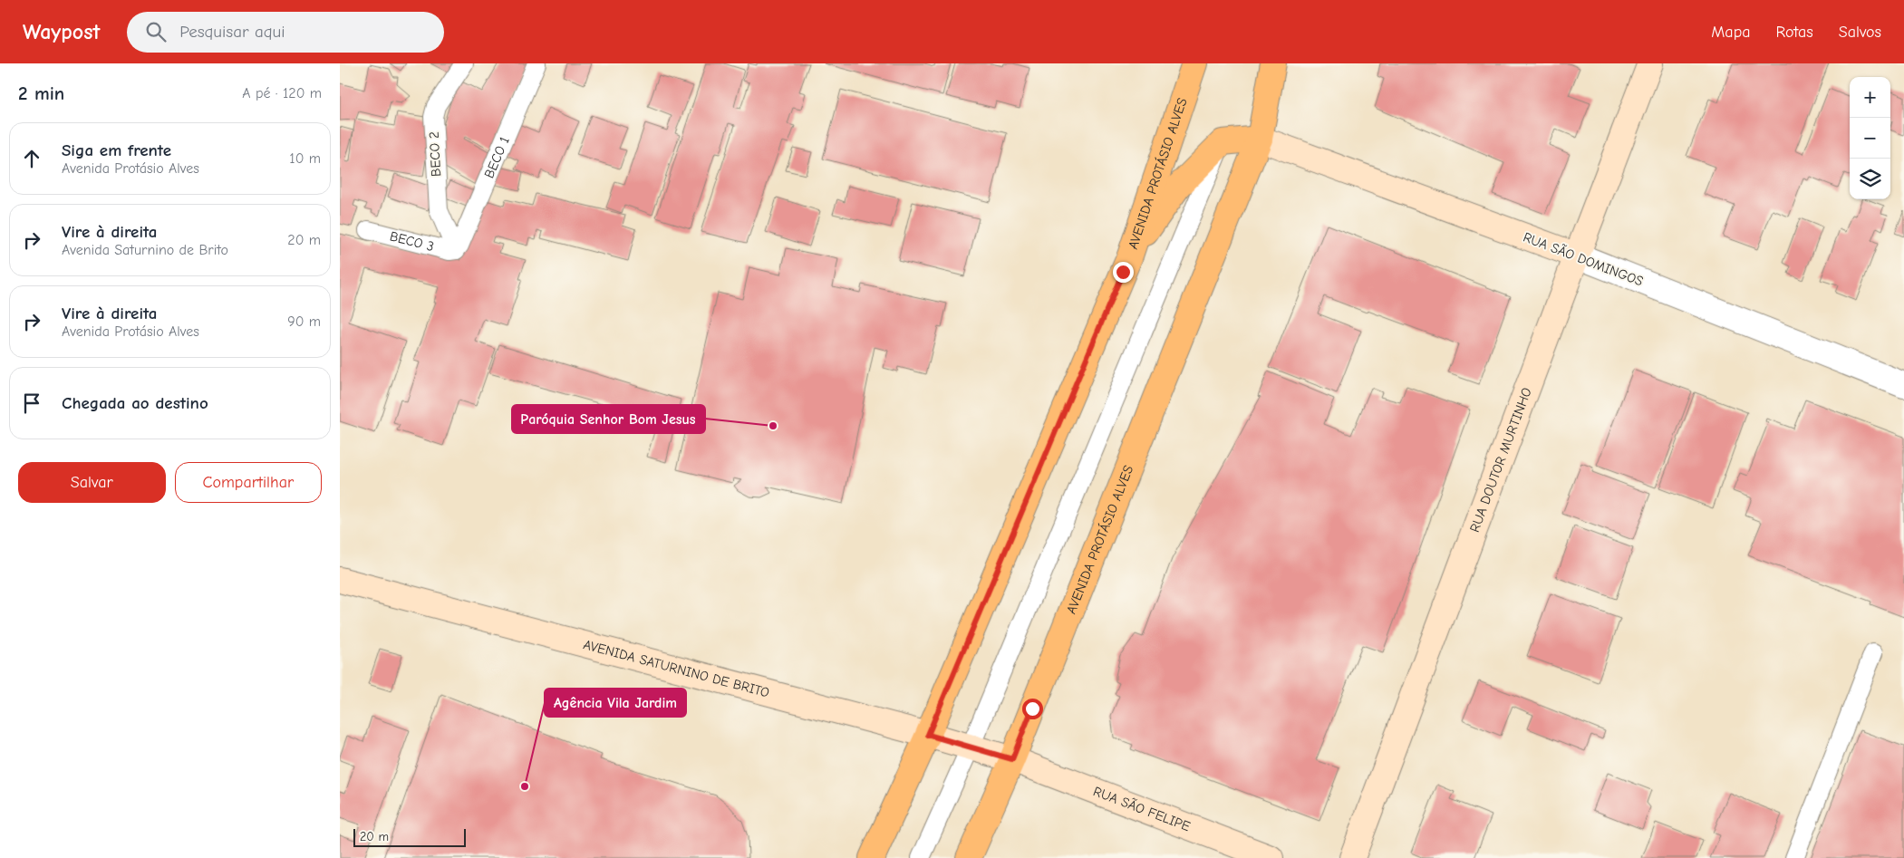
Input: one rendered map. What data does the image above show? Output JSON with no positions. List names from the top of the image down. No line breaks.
{"streets":{"main road":["AVENIDA PROTÁSIO ALVES"],"street":["RUA SÃO DOMINGOS","RUA DOUTOR MURTINHO","AVENIDA SATURNINO DE BRITO","RUA SÃO FELIPE"],"lane":["BECO 2","BECO 1","BECO 3"]},"crossings":[["BECO 2","BECO 1"],["BECO 2","BECO 3"],["BECO 1","BECO 3"],["AVENIDA PROTÁSIO ALVES","RUA SÃO DOMINGOS"],["AVENIDA PROTÁSIO ALVES","AVENIDA SATURNINO DE BRITO"],["AVENIDA PROTÁSIO ALVES","RUA SÃO FELIPE"],["RUA SÃO DOMINGOS","RUA DOUTOR MURTINHO"],["AVENIDA SATURNINO DE BRITO","RUA SÃO FELIPE"]],"places":["Paróquia Senhor Bom Jesus","Agência Vila Jardim"],"scale_bar":"20 m","page":{"header":"Waypost","search":"Pesquisar aqui","nav":["Mapa","Rotas","Salvos"],"heading":["2 min","A pé · 120 m"],"map_buttons":["+","−"],"list":[["Siga em frente","Avenida Protásio Alves","10 m"],["Vire à direita","Avenida Saturnino de Brito","20 m"],["Vire à direita","Avenida Protásio Alves","90 m"],"Chegada ao destino"],"buttons":["Salvar","Compartilhar"],"scale":"20 m"}}
